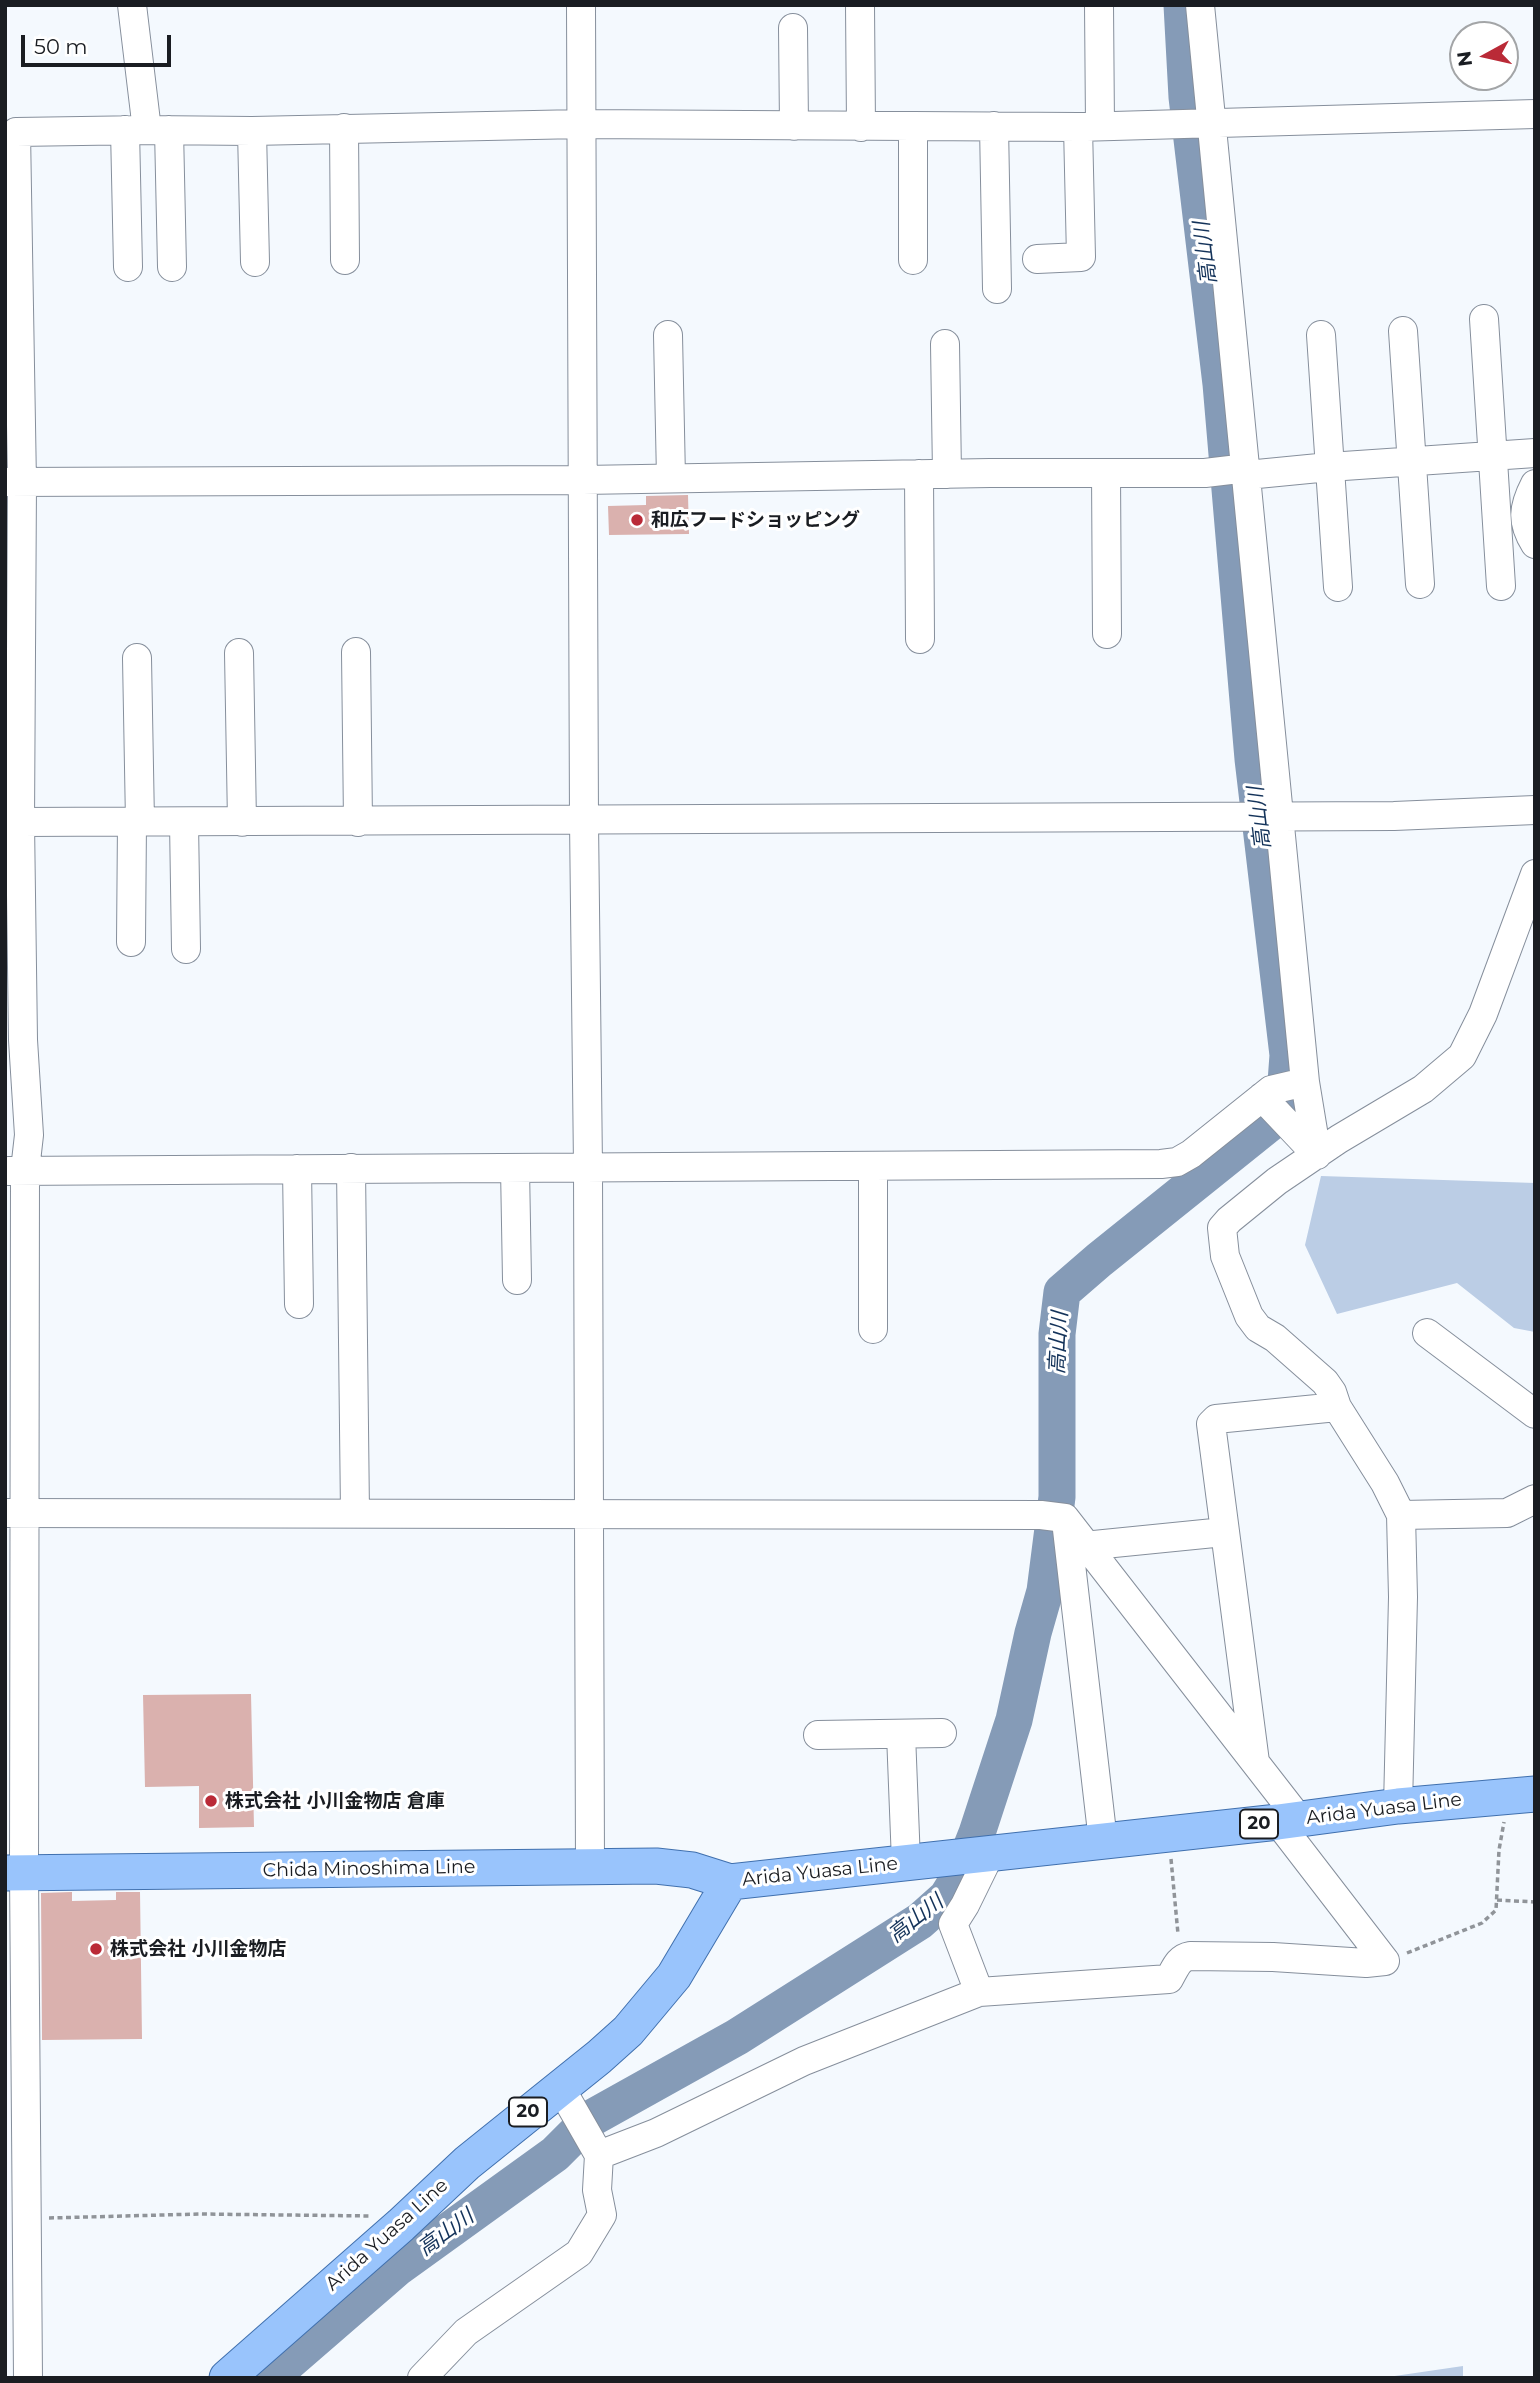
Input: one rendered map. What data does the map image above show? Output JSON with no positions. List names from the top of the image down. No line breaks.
{"streets":{"main road":["Arida Yuasa Line","20","Chida Minoshima Line"]},"crossings":[["Arida Yuasa Line","Chida Minoshima Line"]],"water":["高山川"],"places":["和広フードショッピング","株式会社 小川金物店 倉庫","株式会社 小川金物店"],"scale_bar":"50 m","north":"left"}
